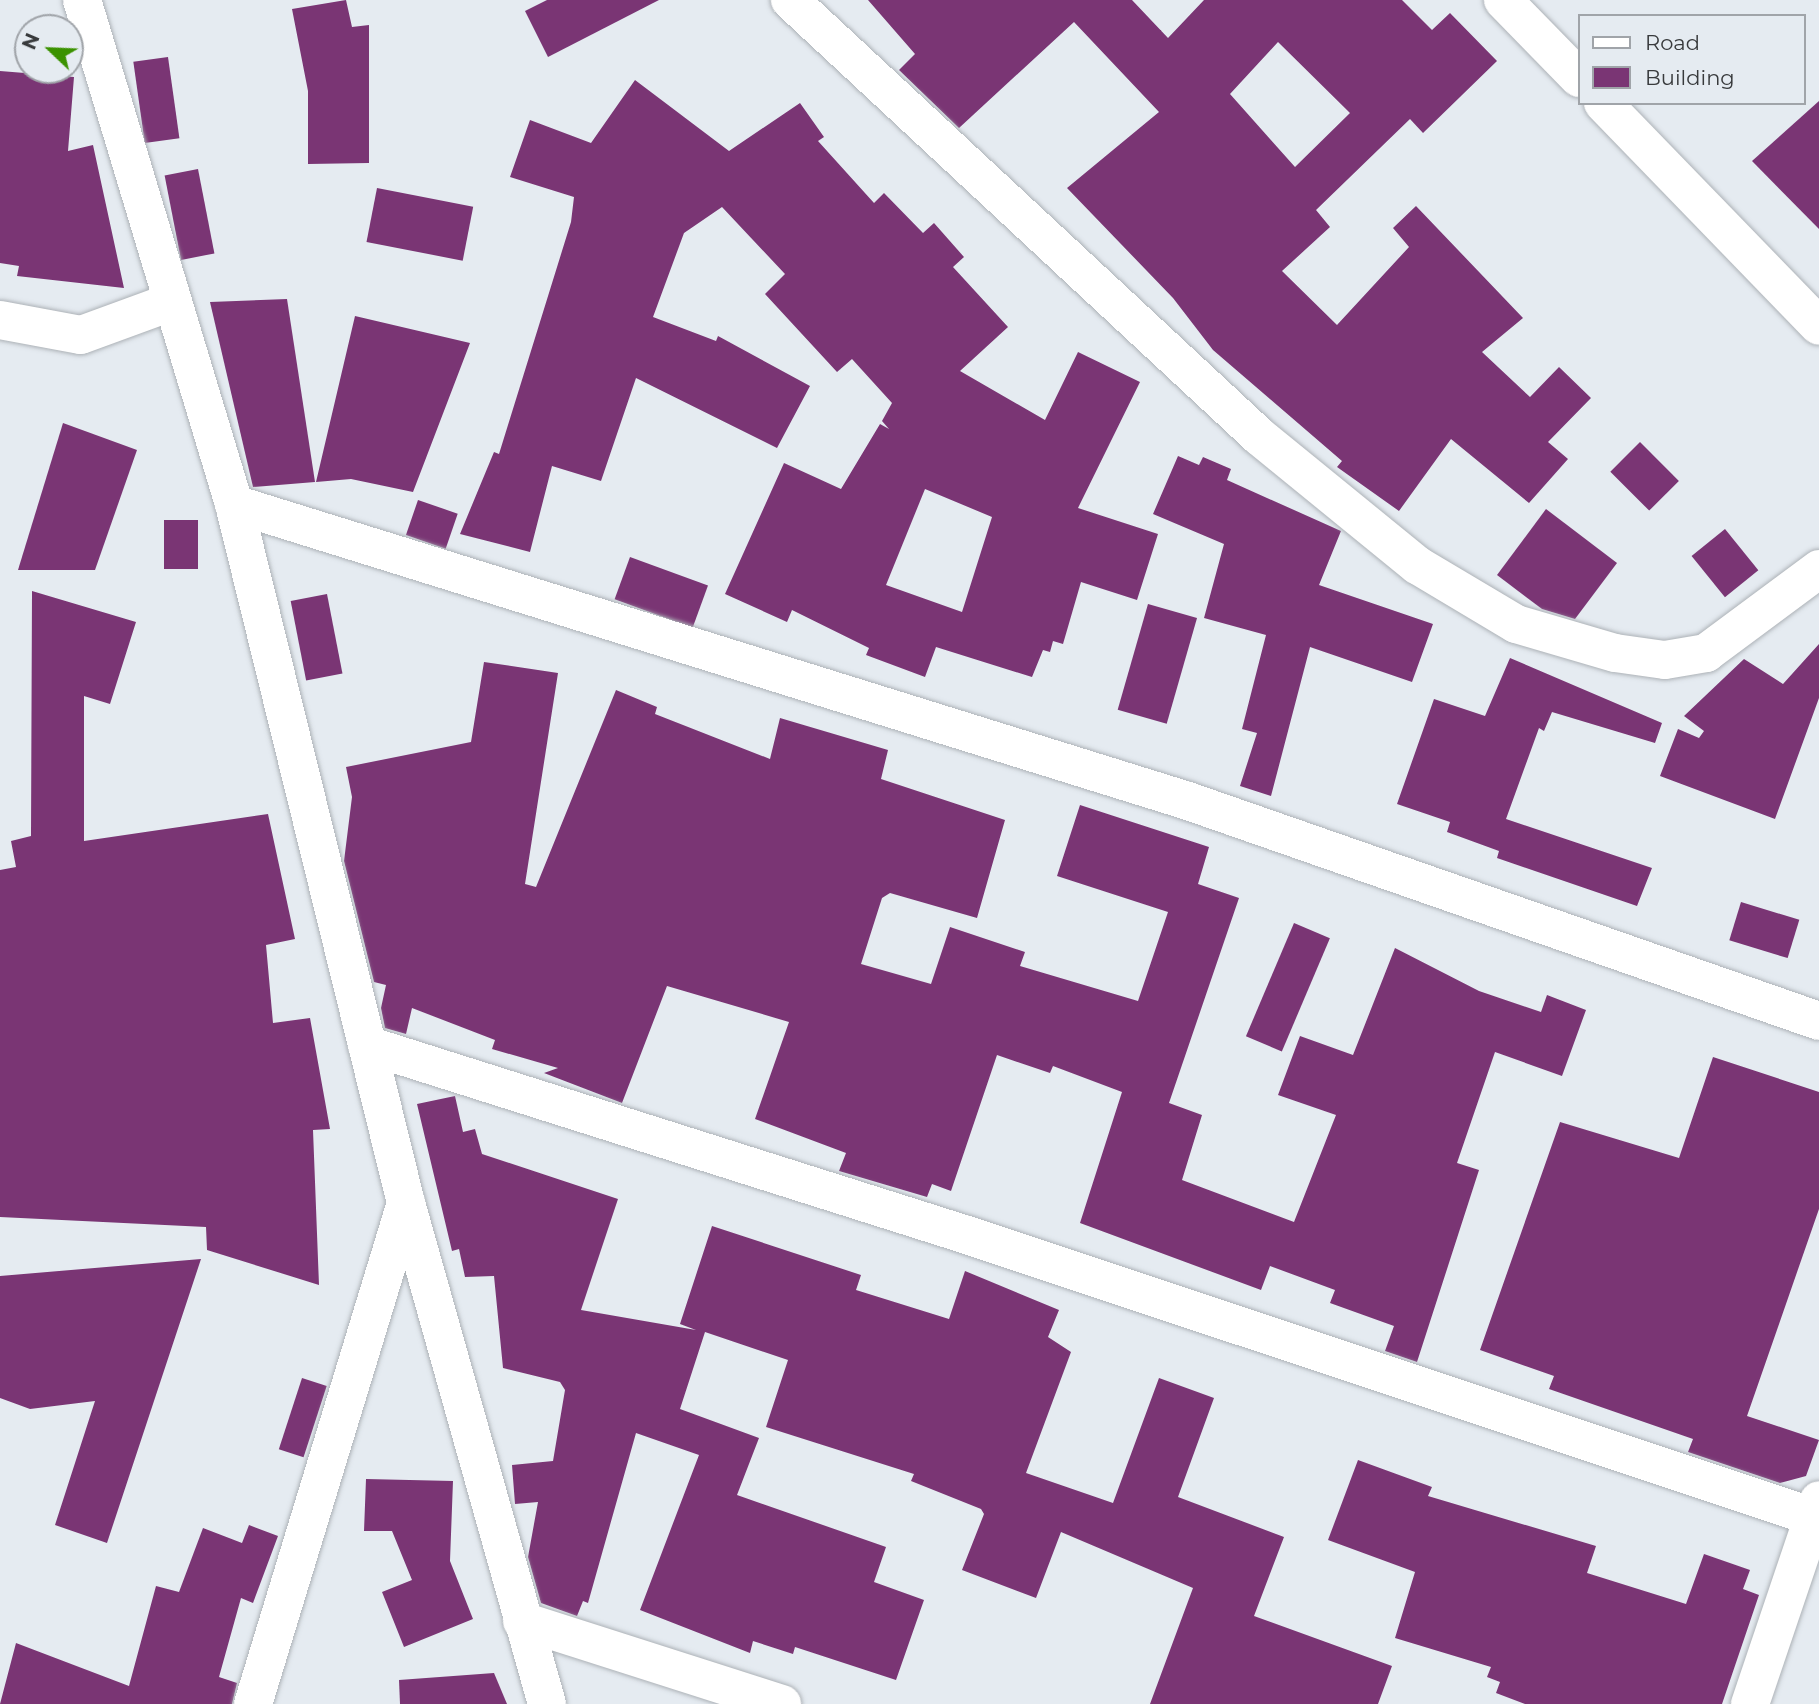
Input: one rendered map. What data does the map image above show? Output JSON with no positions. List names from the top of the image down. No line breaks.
{"legend":["Road","Building"],"north":"top left"}
